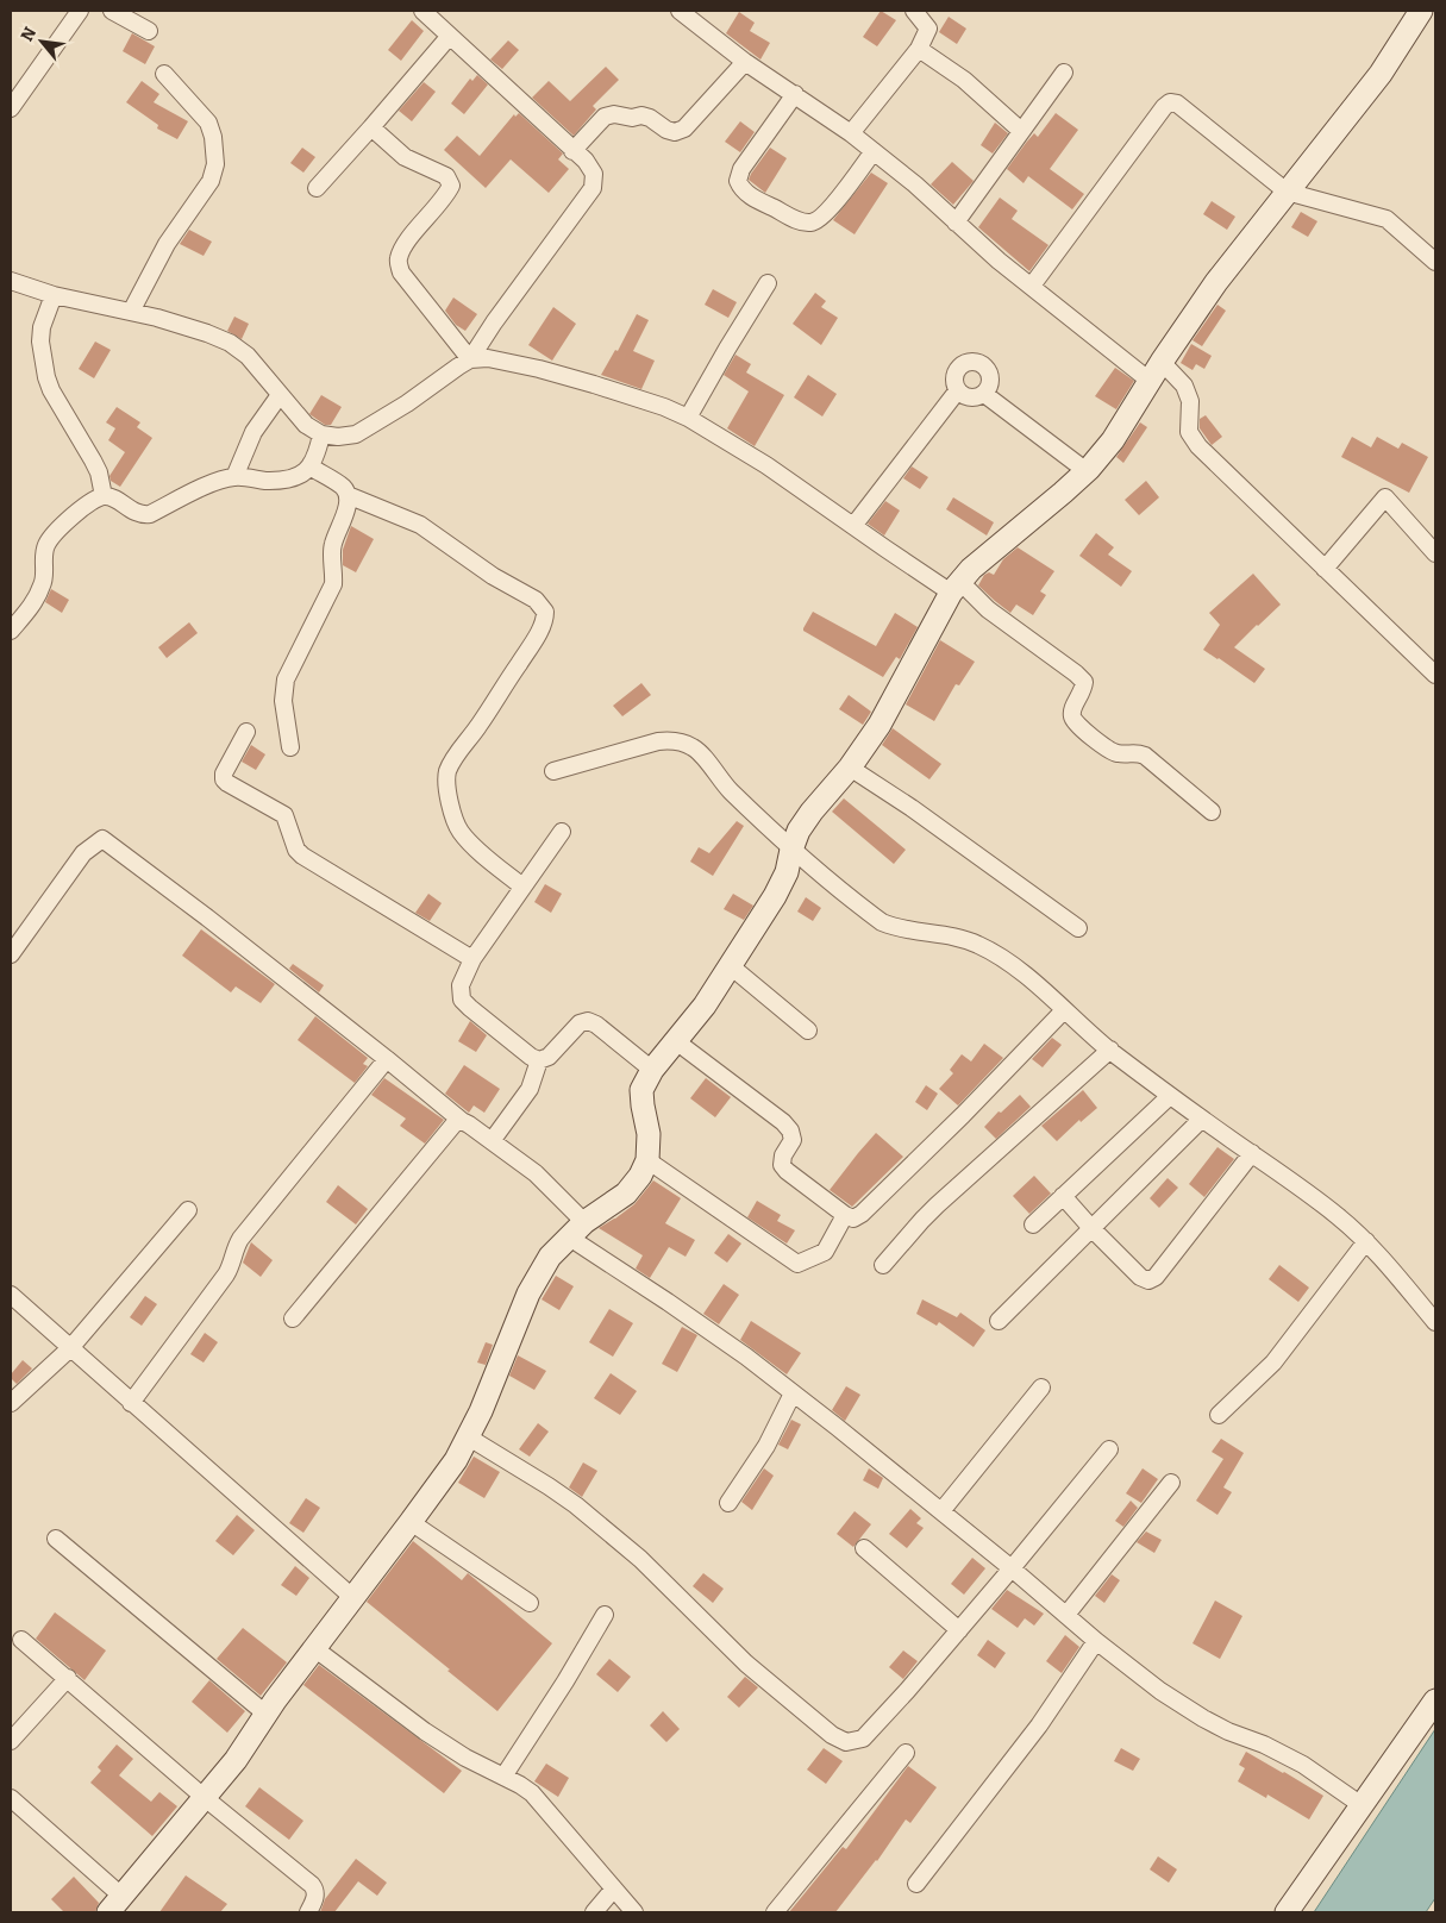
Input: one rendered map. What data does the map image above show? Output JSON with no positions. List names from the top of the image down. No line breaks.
{"north":"top left"}
